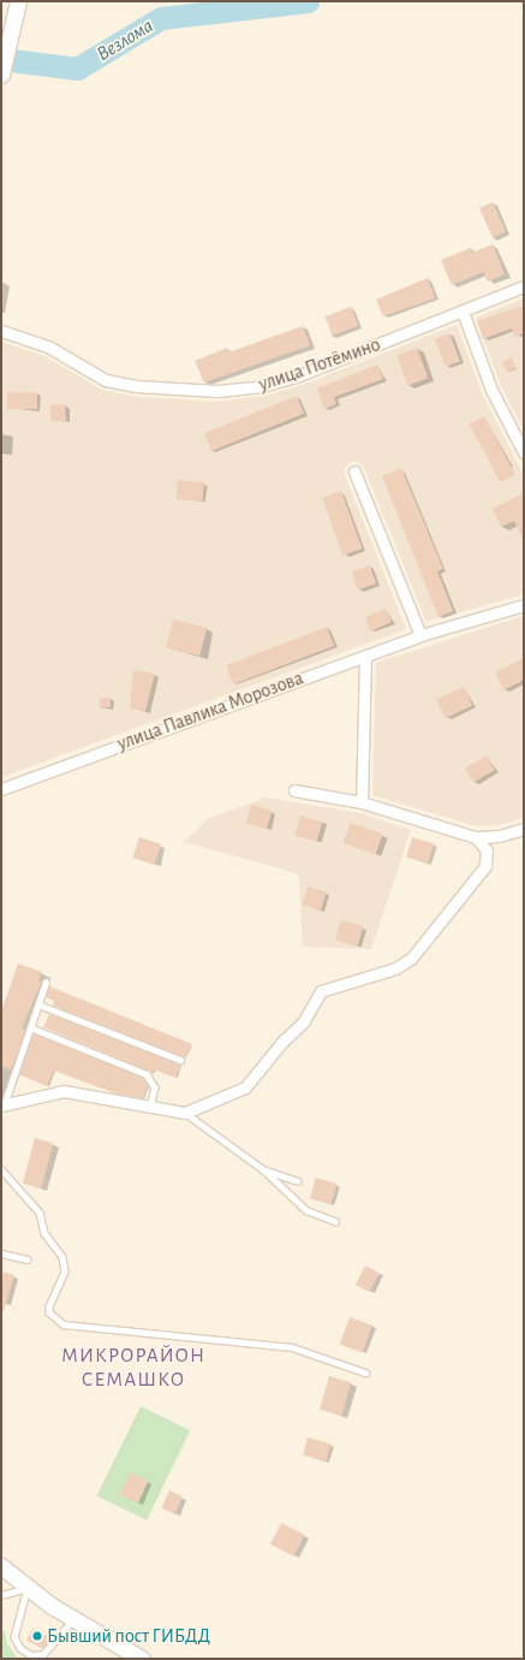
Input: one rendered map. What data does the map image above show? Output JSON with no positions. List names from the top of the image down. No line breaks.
{"streets":{"street":["улица Потёмино","улица Павлика Морозова"]},"districts":["МИКРОРАЙОН СЕМАШКО"],"water":["Везлома"],"places":["Бывший пост ГИБДД"]}
